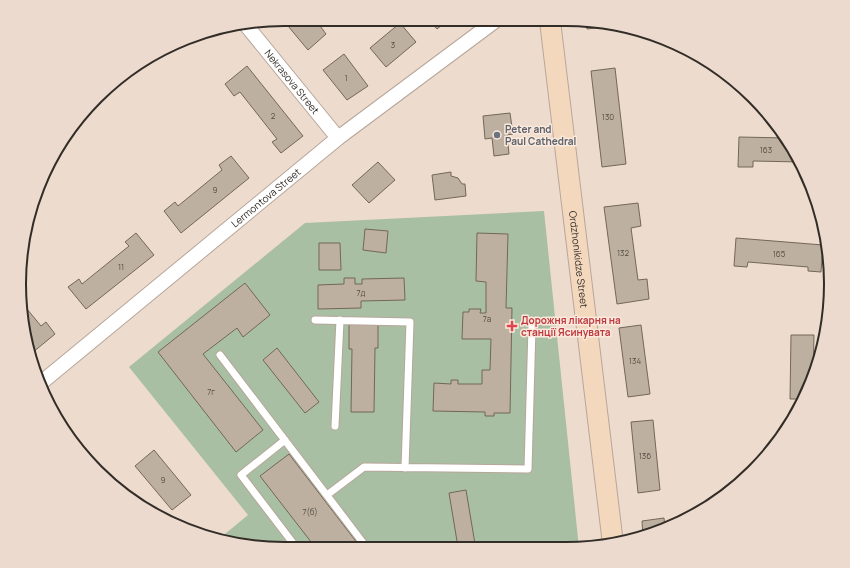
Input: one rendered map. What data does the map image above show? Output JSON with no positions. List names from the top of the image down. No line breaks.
{"streets":{"main road":["Ordzhonikidze Street"],"street":["Nekrasova Street","Lermontova Street"]},"crossings":[["Nekrasova Street","Lermontova Street"]],"places":{"other":["Peter and Paul Cathedral"],"health":["Дорожня лікарня на станції Ясинувата"]},"house_numbers":["3","1","2","130","163","9","132","165","11","7д","7а","134","7г","136","9","7(б)"]}
